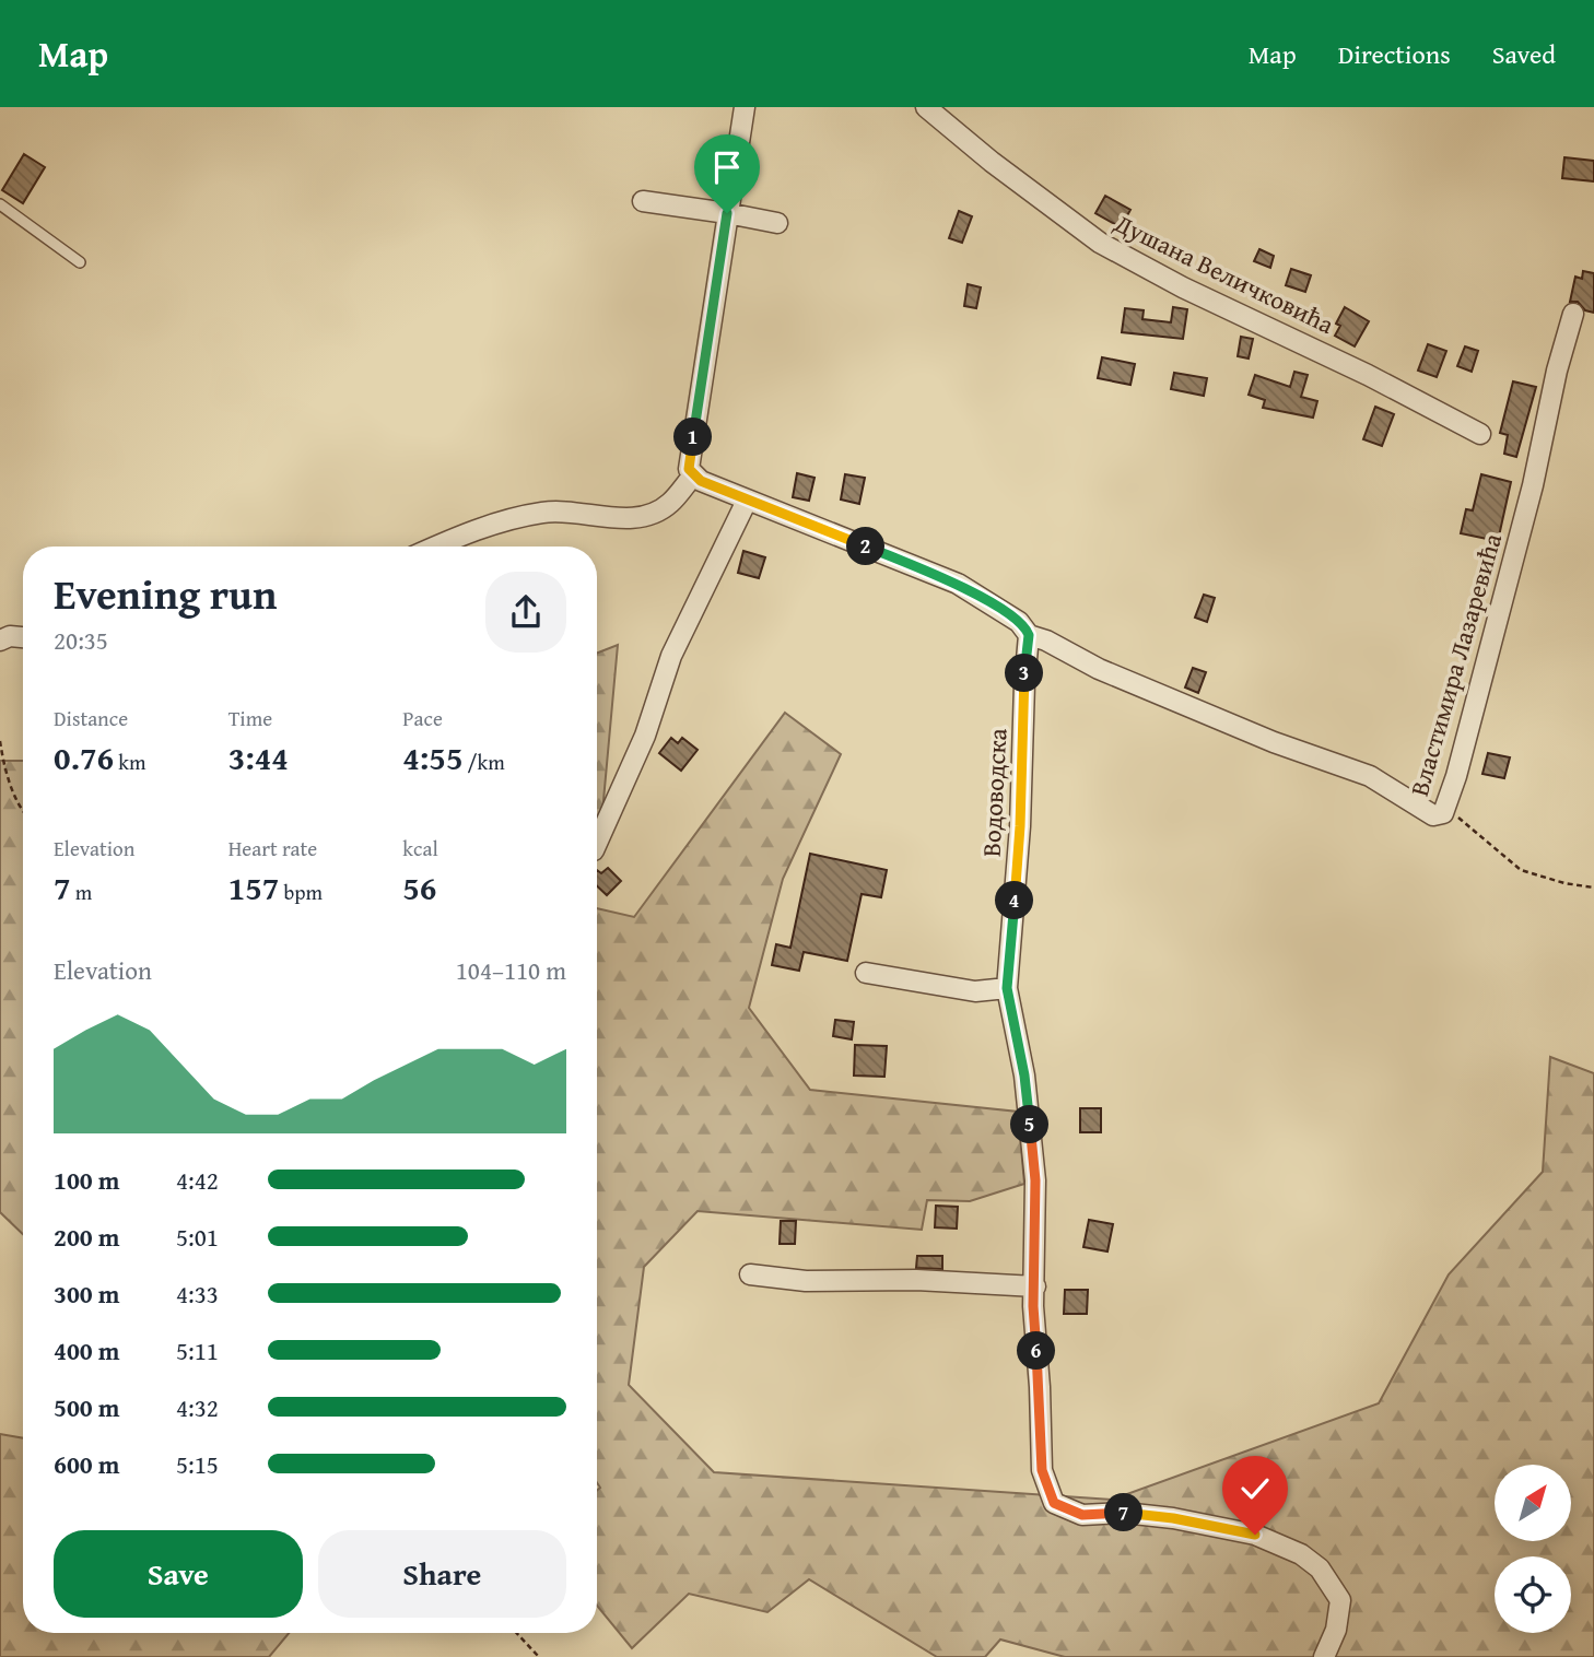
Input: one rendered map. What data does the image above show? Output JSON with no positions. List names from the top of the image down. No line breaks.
{"streets":{"street":["Душана Величковића","Властимира Лазаревића","Водоводска"]},"crossings":[["Властимира Лазаревића","Водоводска"]],"north":"top right","page":{"header":"Map","nav":["Map","Directions","Saved"],"pins":["1","2","3","4","5","6","7"],"heading":["Evening run","20:35"],"stats":[["Distance","0.76 km"],["Time","3:44"],["Pace","4:55 /km"],["Elevation","7 m"],["Heart rate","157 bpm"],["kcal","56"]],"chart":["Elevation","104–110 m"],"list":[{"name":"100 m","note":"4:42"},{"name":"200 m","note":"5:01"},{"name":"300 m","note":"4:33"},{"name":"400 m","note":"5:11"},{"name":"500 m","note":"4:32"},{"name":"600 m","note":"5:15"}],"buttons":["Save","Share"]}}
